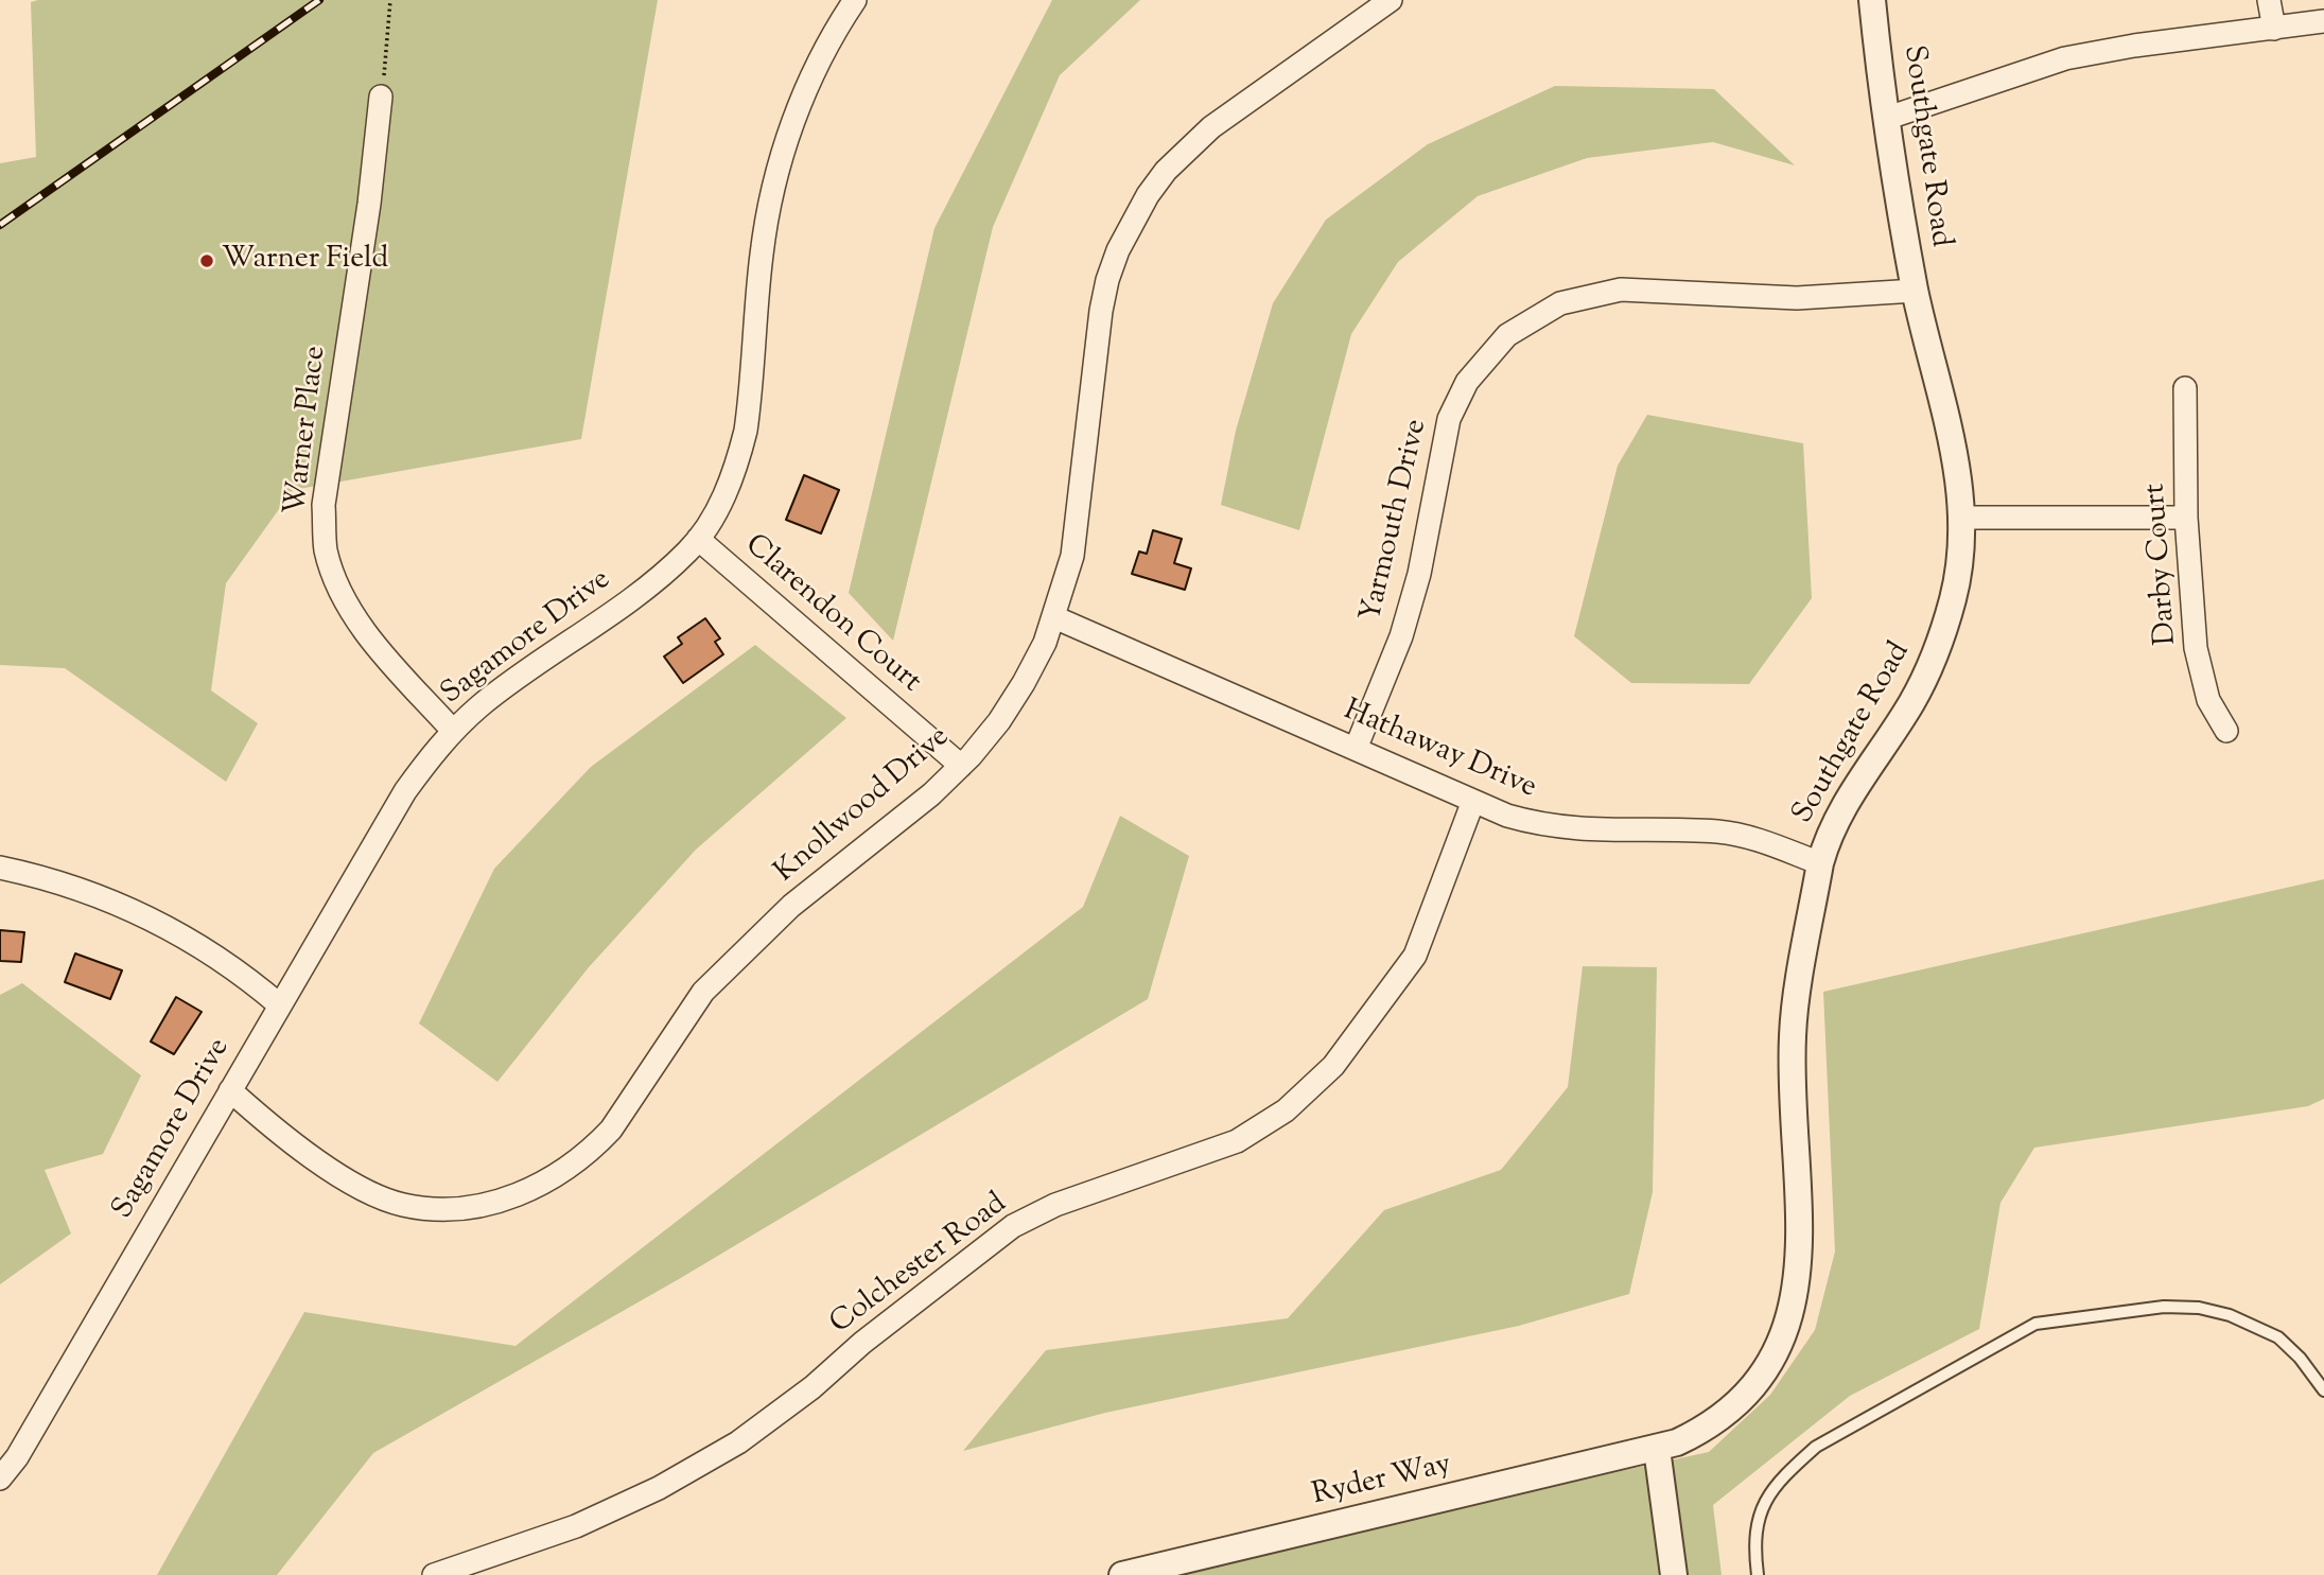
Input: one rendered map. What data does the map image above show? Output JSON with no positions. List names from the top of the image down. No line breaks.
{"streets":{"street":["Southgate Road","Warner Place","Yarmouth Drive","Darby Court","Clarendon Court","Sagamore Drive","Hathaway Drive","Knollwood Drive","Colchester Road","Ryder Way"]},"crossings":[["Southgate Road","Yarmouth Drive"],["Southgate Road","Hathaway Drive"],["Southgate Road","Ryder Way"],["Warner Place","Sagamore Drive"],["Yarmouth Drive","Hathaway Drive"],["Clarendon Court","Sagamore Drive"],["Clarendon Court","Knollwood Drive"],["Sagamore Drive","Knollwood Drive"],["Hathaway Drive","Knollwood Drive"],["Hathaway Drive","Colchester Road"]],"places":["Warner Field"]}
